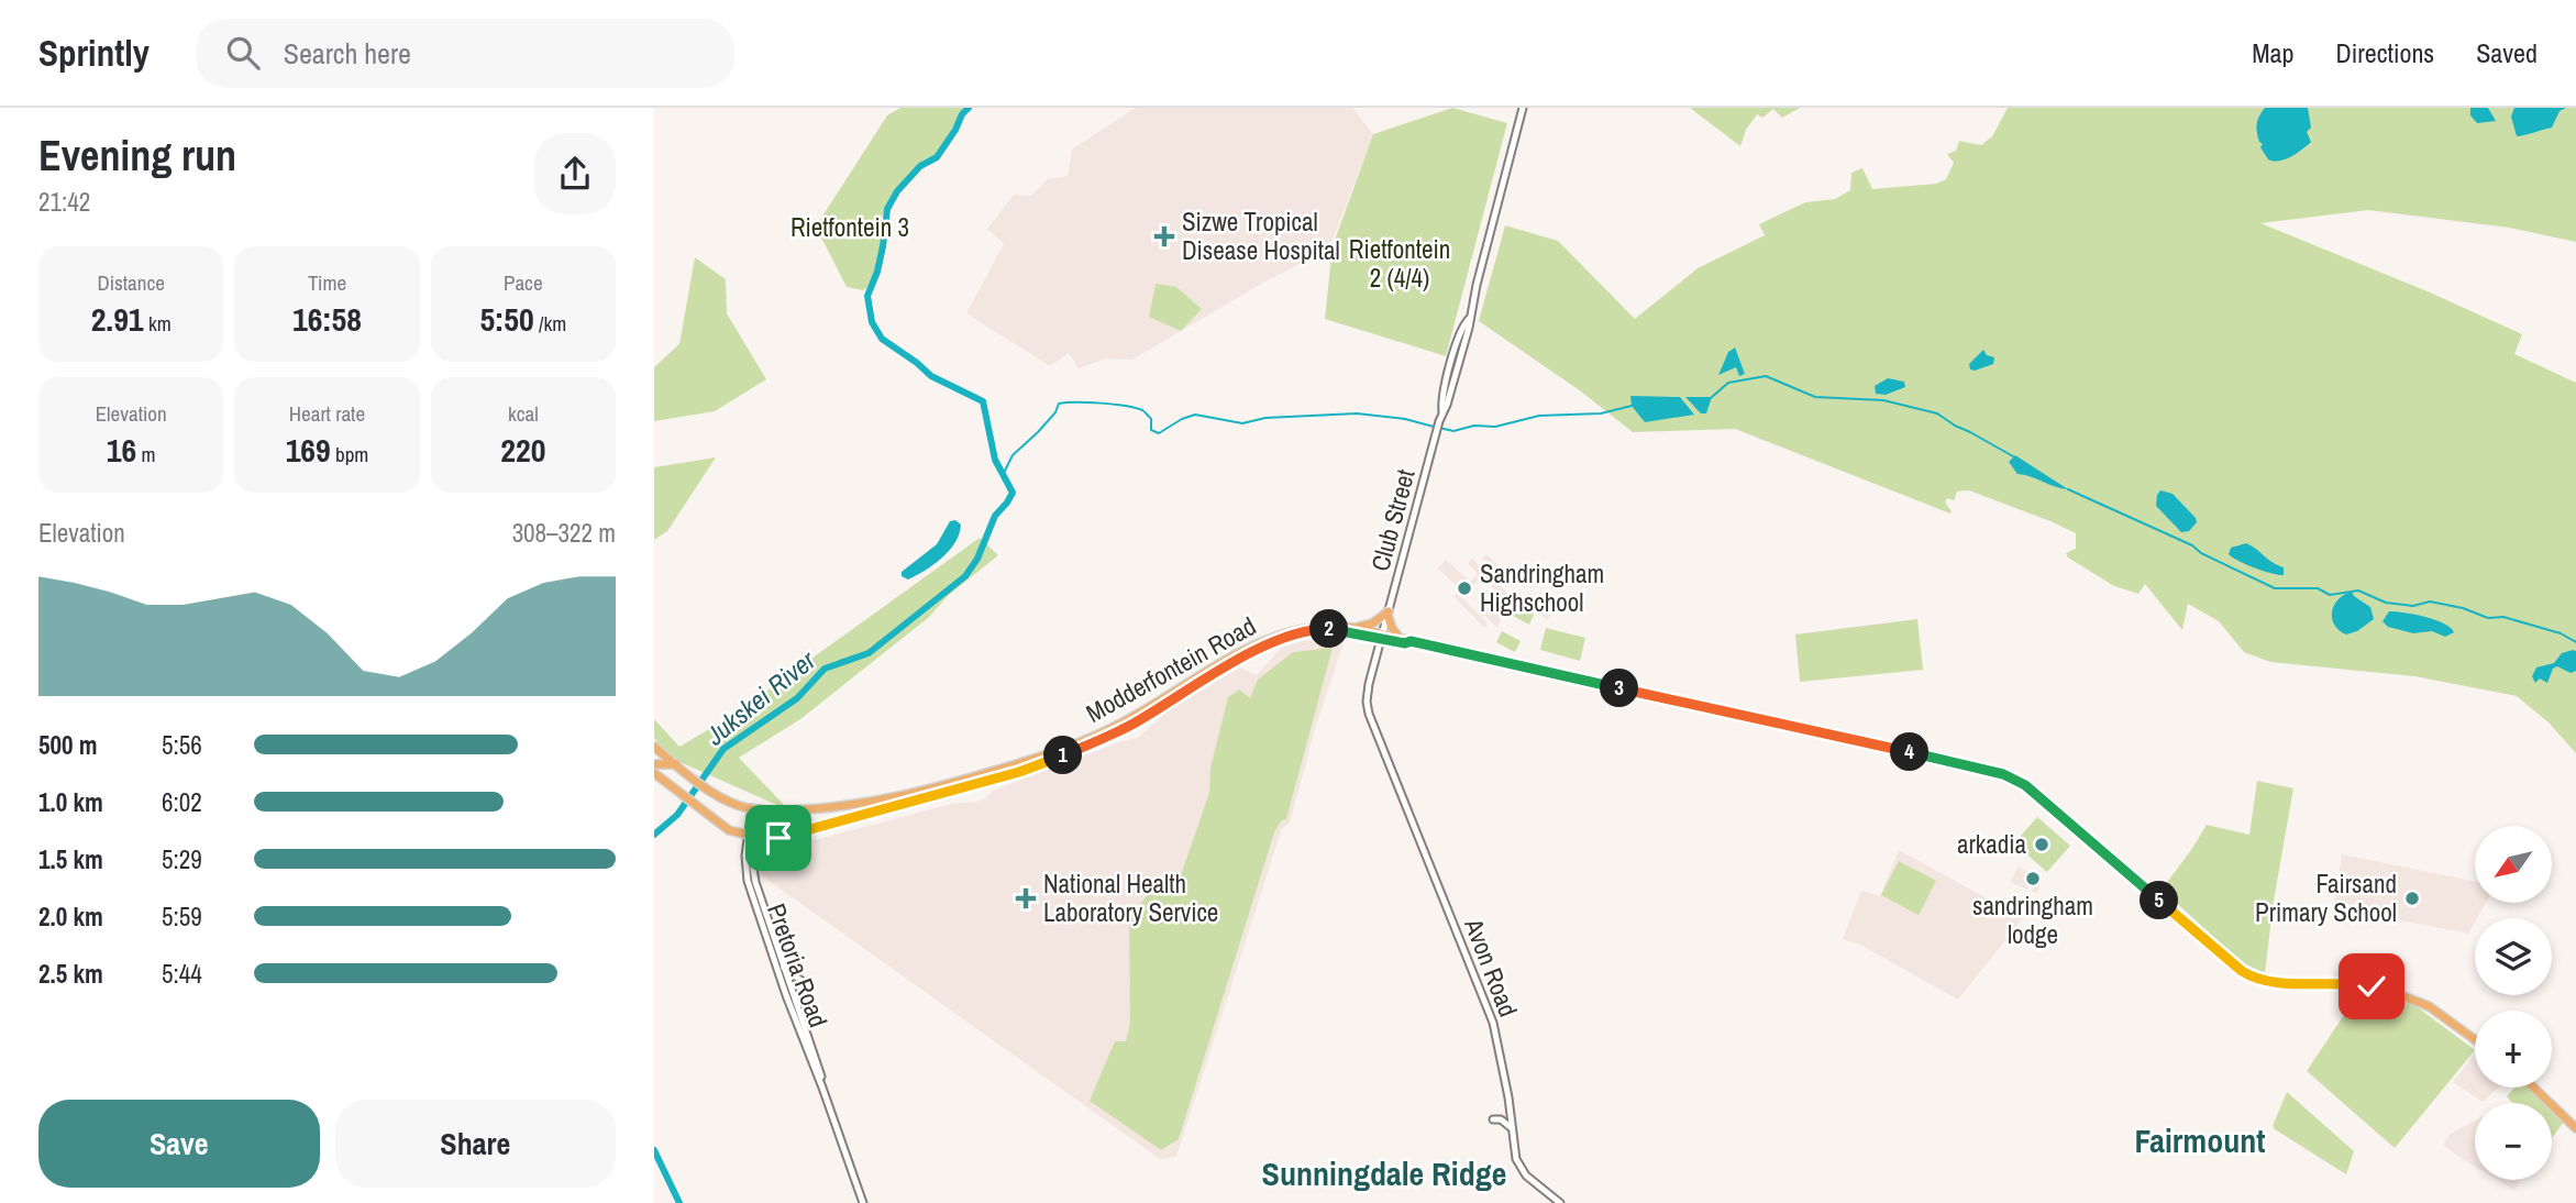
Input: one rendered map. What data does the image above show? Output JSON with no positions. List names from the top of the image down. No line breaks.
{"streets":{"main road":["Club Street","Modderfontein Road","Pretoria Road","Avon Road"]},"crossings":[["Club Street","Modderfontein Road"],["Club Street","Avon Road"],["Modderfontein Road","Pretoria Road"],["Modderfontein Road","Avon Road"]],"districts":["Fairmount","Sunningdale Ridge"],"water":["Jukskei River"],"parks":["Rietfontein 3","Rietfontein 2 (4/4)"],"places":{"health":["Sizwe Tropical Disease Hospital","National Health Laboratory Service"],"other":["Sandringham Highschool","arkadia","sandringham lodge","Fairsand Primary School"]},"north":"bottom left","page":{"header":"Sprintly","search":"Search here","nav":["Map","Directions","Saved"],"heading":["Evening run","21:42"],"stats":[["Distance","2.91 km"],["Time","16:58"],["Pace","5:50 /km"],["Elevation","16 m"],["Heart rate","169 bpm"],["kcal","220"]],"chart":["Elevation","308–322 m"],"pins":["2","3","4","1","5"],"list":[{"name":"500 m","note":"5:56"},{"name":"1.0 km","note":"6:02"},{"name":"1.5 km","note":"5:29"},{"name":"2.0 km","note":"5:59"},{"name":"2.5 km","note":"5:44"}],"map_buttons":["+","−"],"buttons":["Save","Share"]}}
